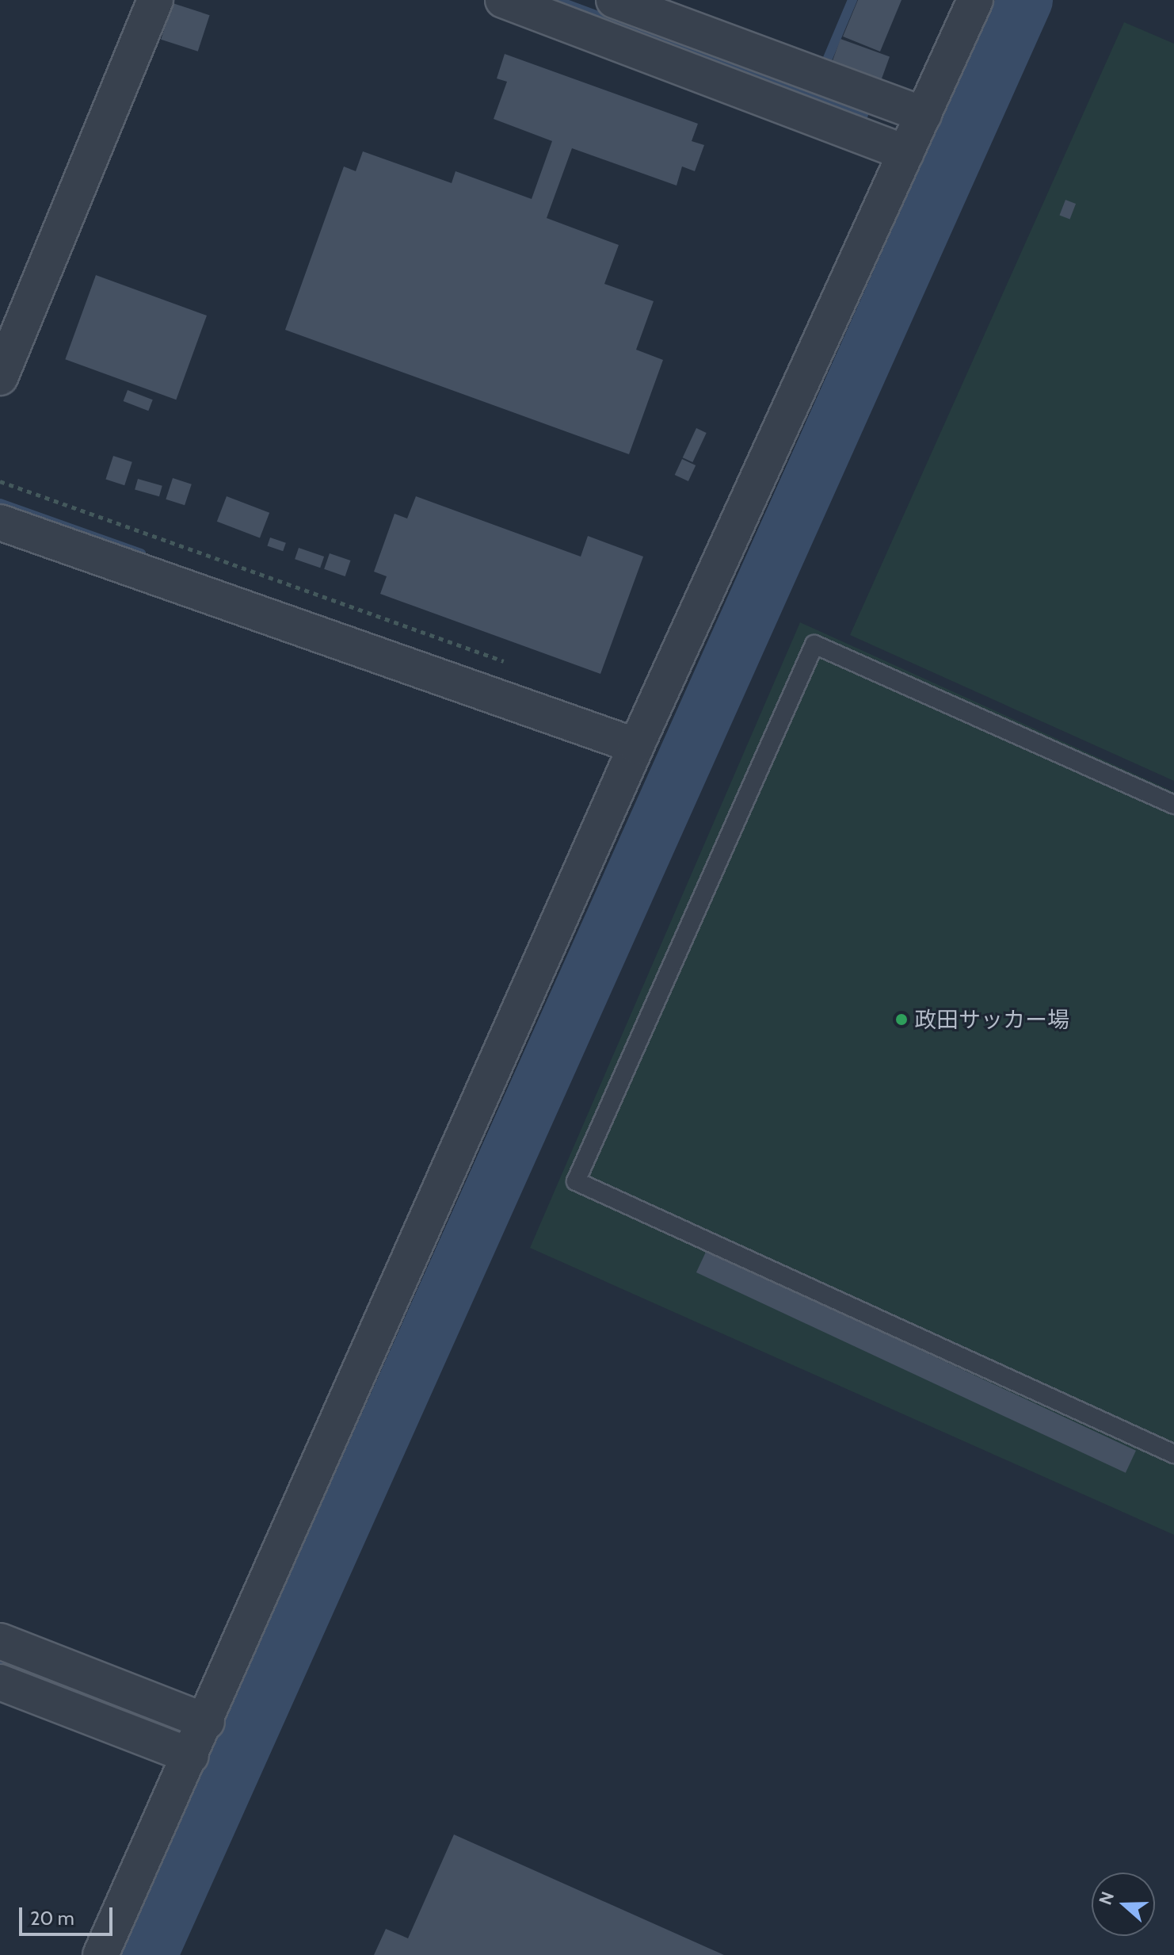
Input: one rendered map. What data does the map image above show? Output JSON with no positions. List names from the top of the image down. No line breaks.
{"places":["政田サッカー場"],"scale_bar":"20 m","north":"left"}
